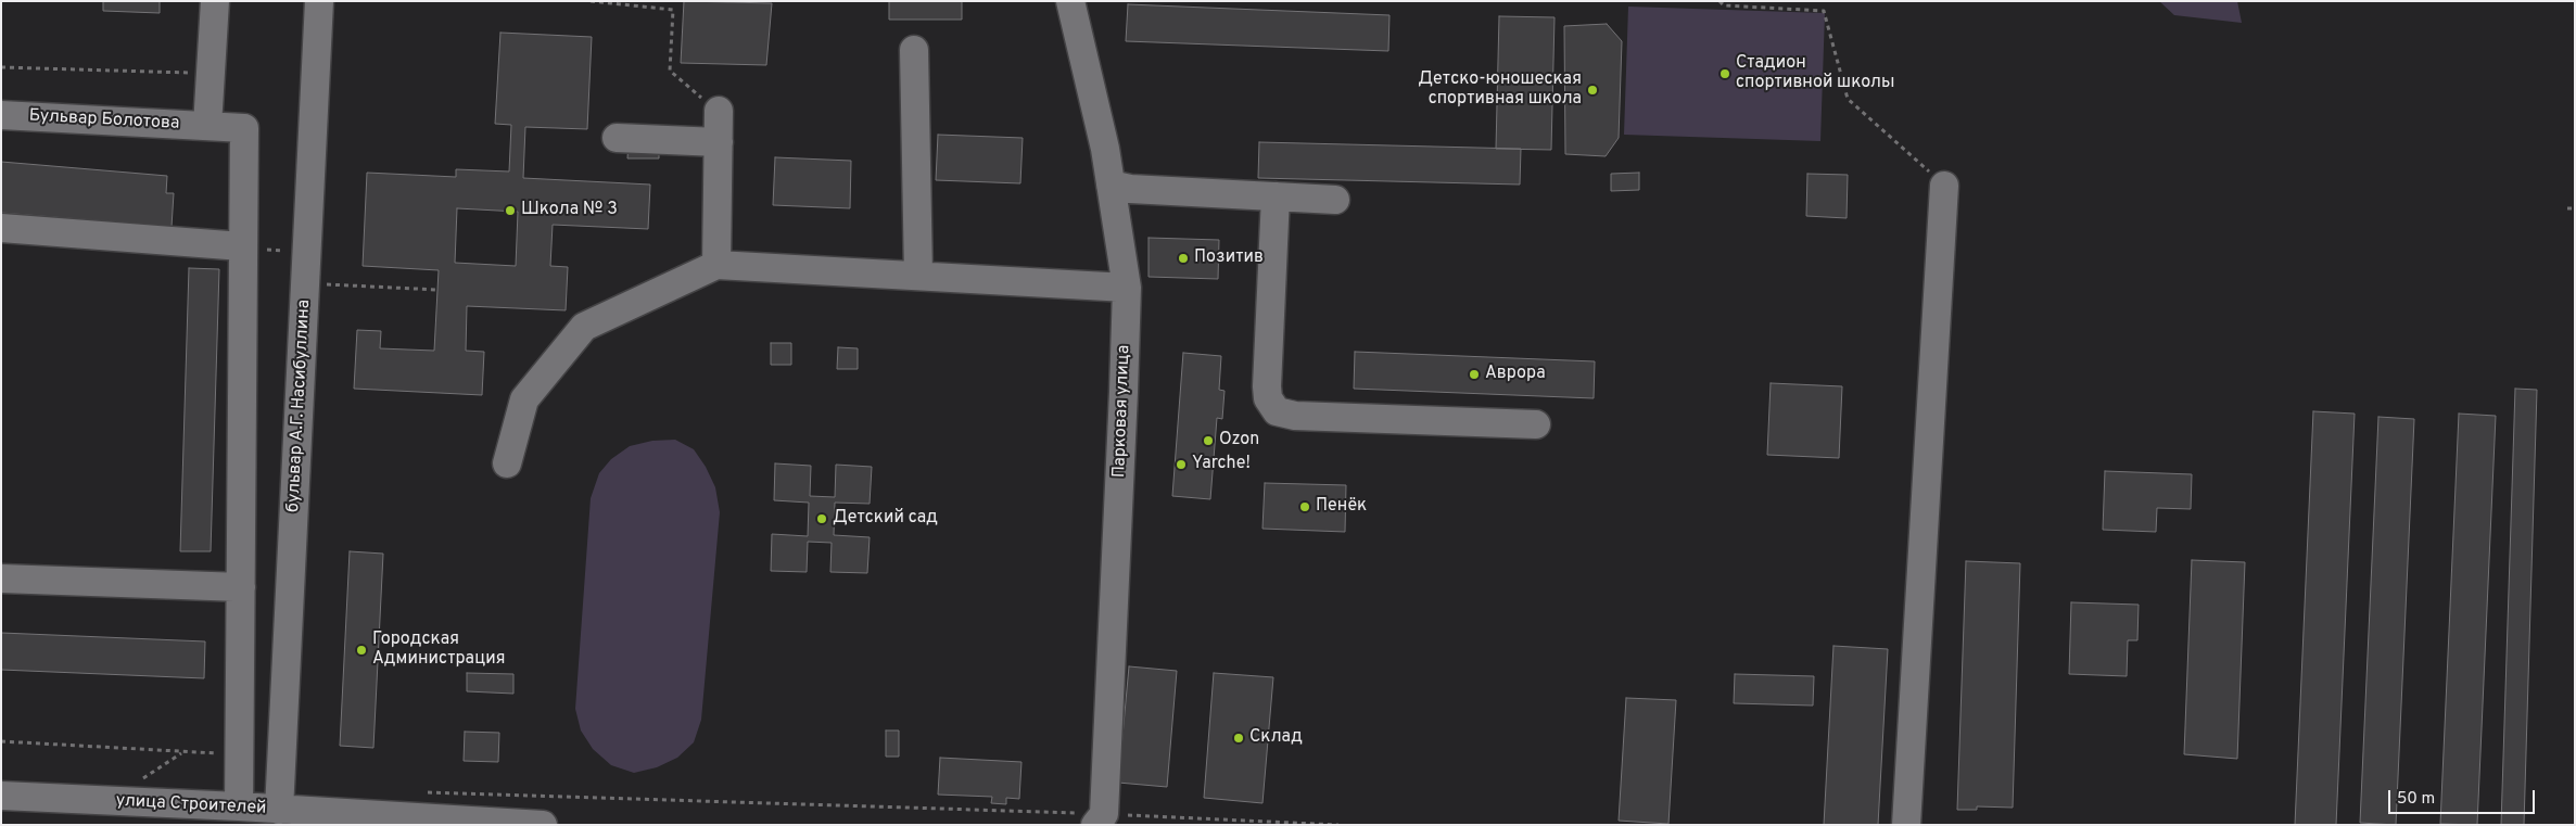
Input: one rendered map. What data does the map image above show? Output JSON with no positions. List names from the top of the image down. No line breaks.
{"streets":{"street":["Бульвар Болотова","бульвар А.Г. Насибуллина","Парковая улица","улица Строителей"]},"crossings":[["бульвар А.Г. Насибуллина","улица Строителей"]],"places":["Стадион спортивной школы","Детско-юношеская спортивная школа","Школа № 3","Позитив","Аврора","Ozon","Yarche!","Пенёк","Детский сад","Городская Администрация","Склад"],"scale_bar":"50 m"}
